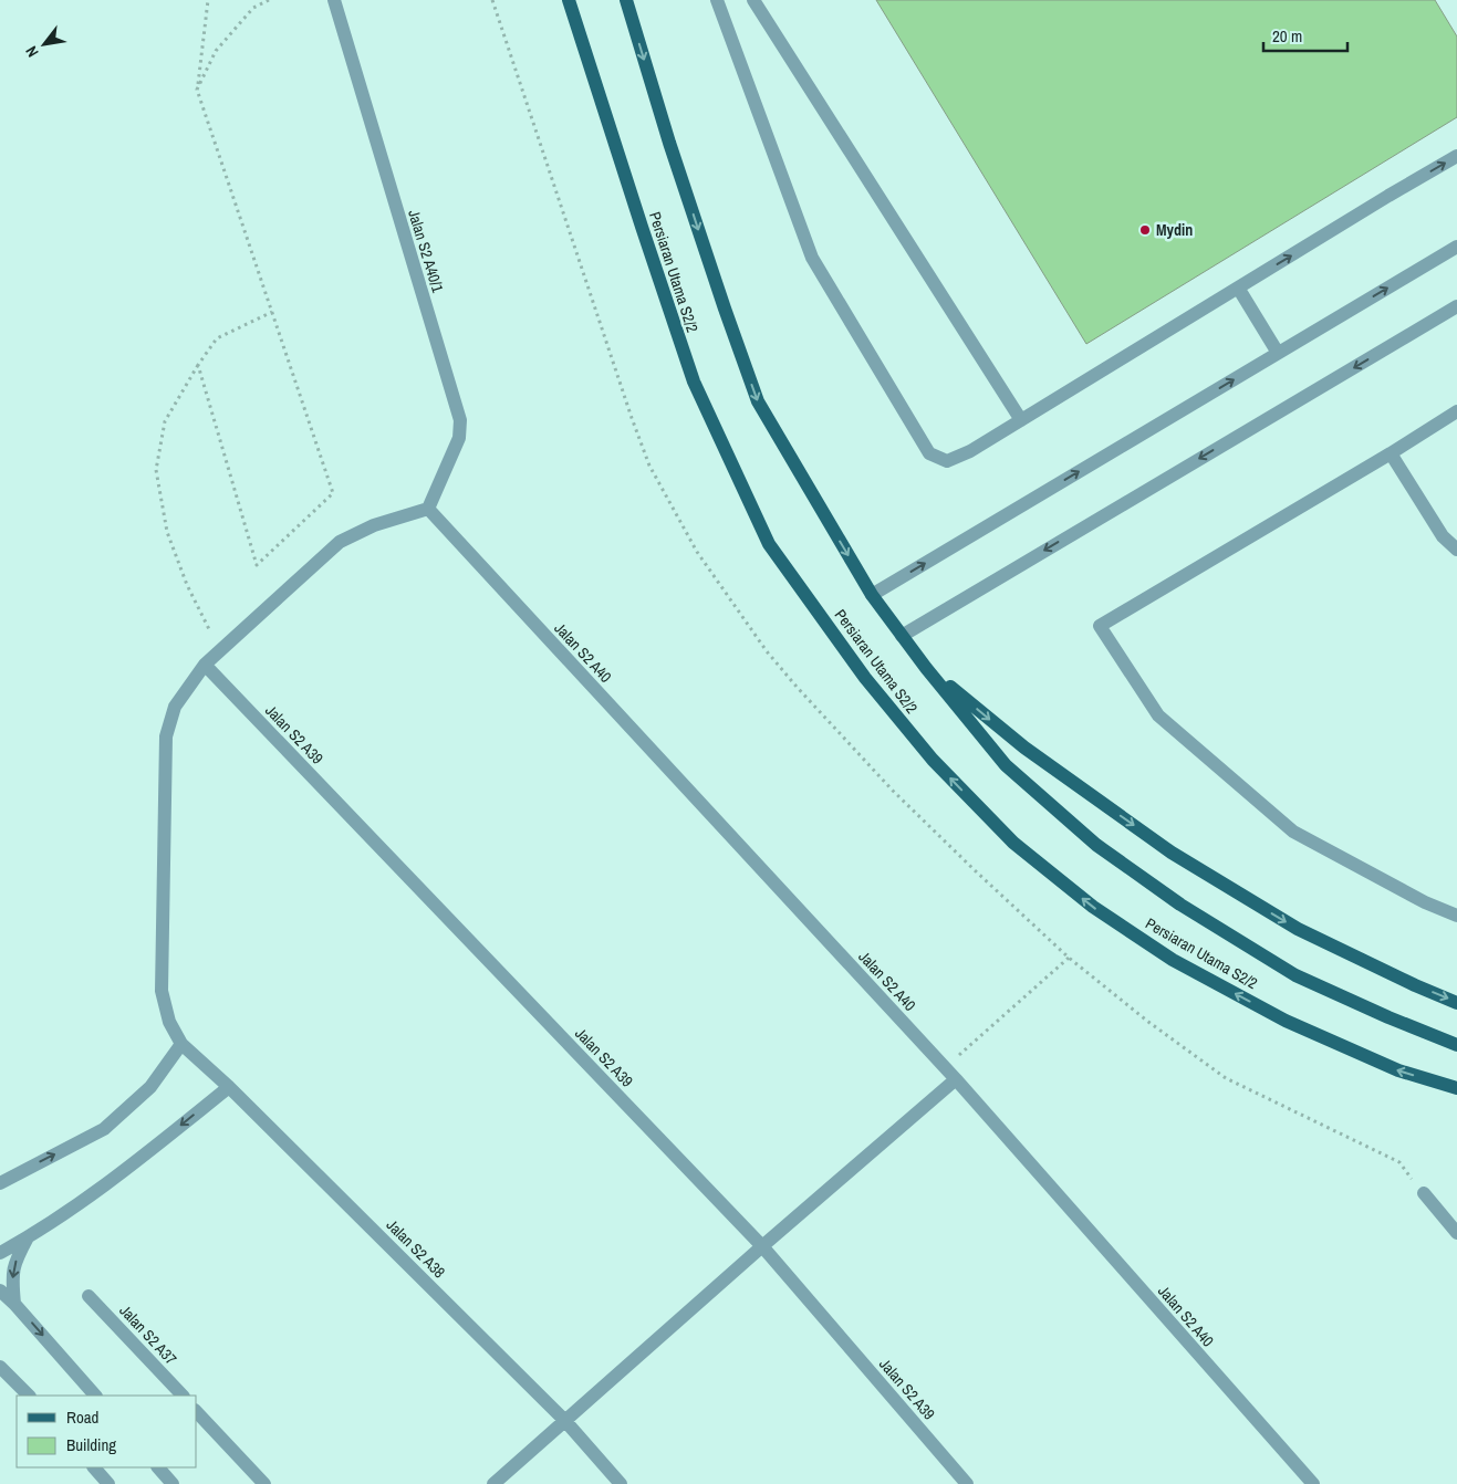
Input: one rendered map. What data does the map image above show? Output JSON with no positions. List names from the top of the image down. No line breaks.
{"streets":{"main road":["Persiaran Utama S2/2"],"street":["Jalan S2 A40/1","Jalan S2 A40","Jalan S2 A39","Jalan S2 A38","Jalan S2 A37"]},"crossings":[["Jalan S2 A40/1","Jalan S2 A40"]],"places":["Mydin"],"legend":["Road","Building"],"scale_bar":"20 m","north":"bottom left"}
